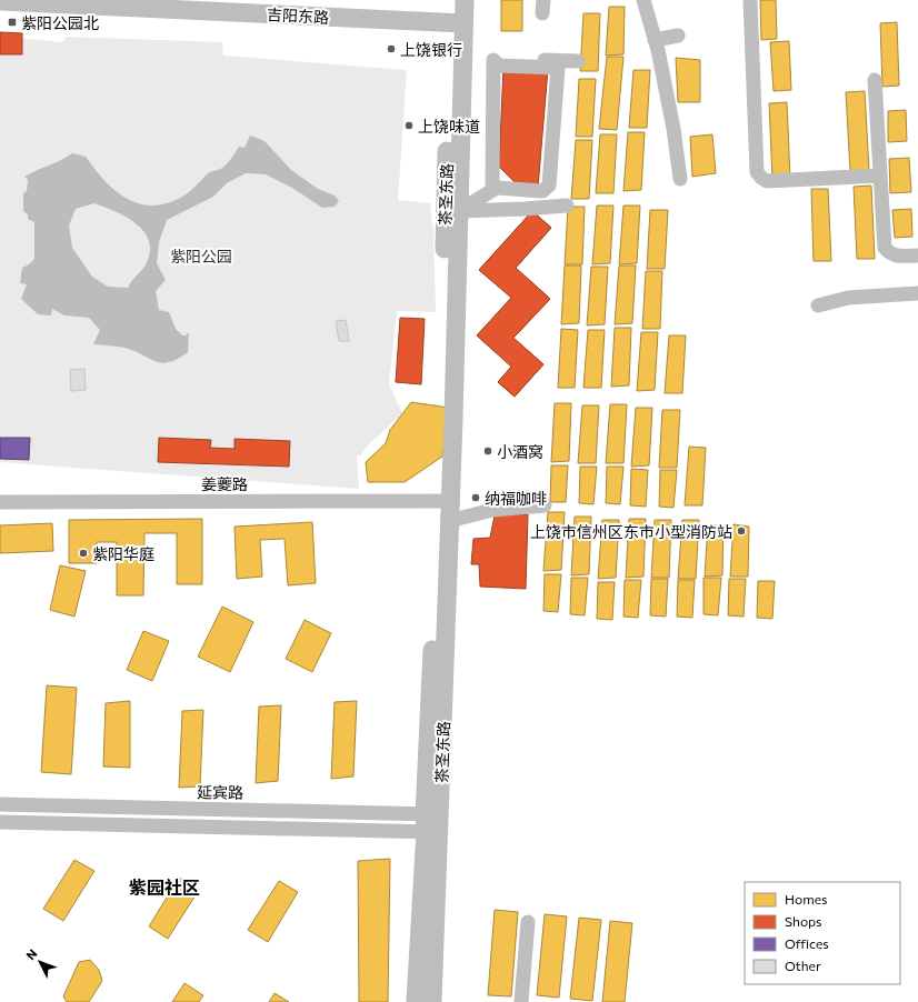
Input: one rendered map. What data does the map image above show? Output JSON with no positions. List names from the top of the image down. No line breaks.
{"streets":{"main road":["吉阳东路","茶圣东路"],"street":["姜夔路","延宾路"]},"crossings":[["吉阳东路","茶圣东路"],["茶圣东路","姜夔路"],["茶圣东路","延宾路"]],"districts":["紫园社区"],"parks":["紫阳公园"],"places":{"transit":["紫阳公园北"],"other":["上饶银行","上饶味道","小酒窝","纳福咖啡","上饶市信州区东市小型消防站","紫阳华庭"]},"legend":["Homes","Shops","Offices","Other"],"north":"top left"}
